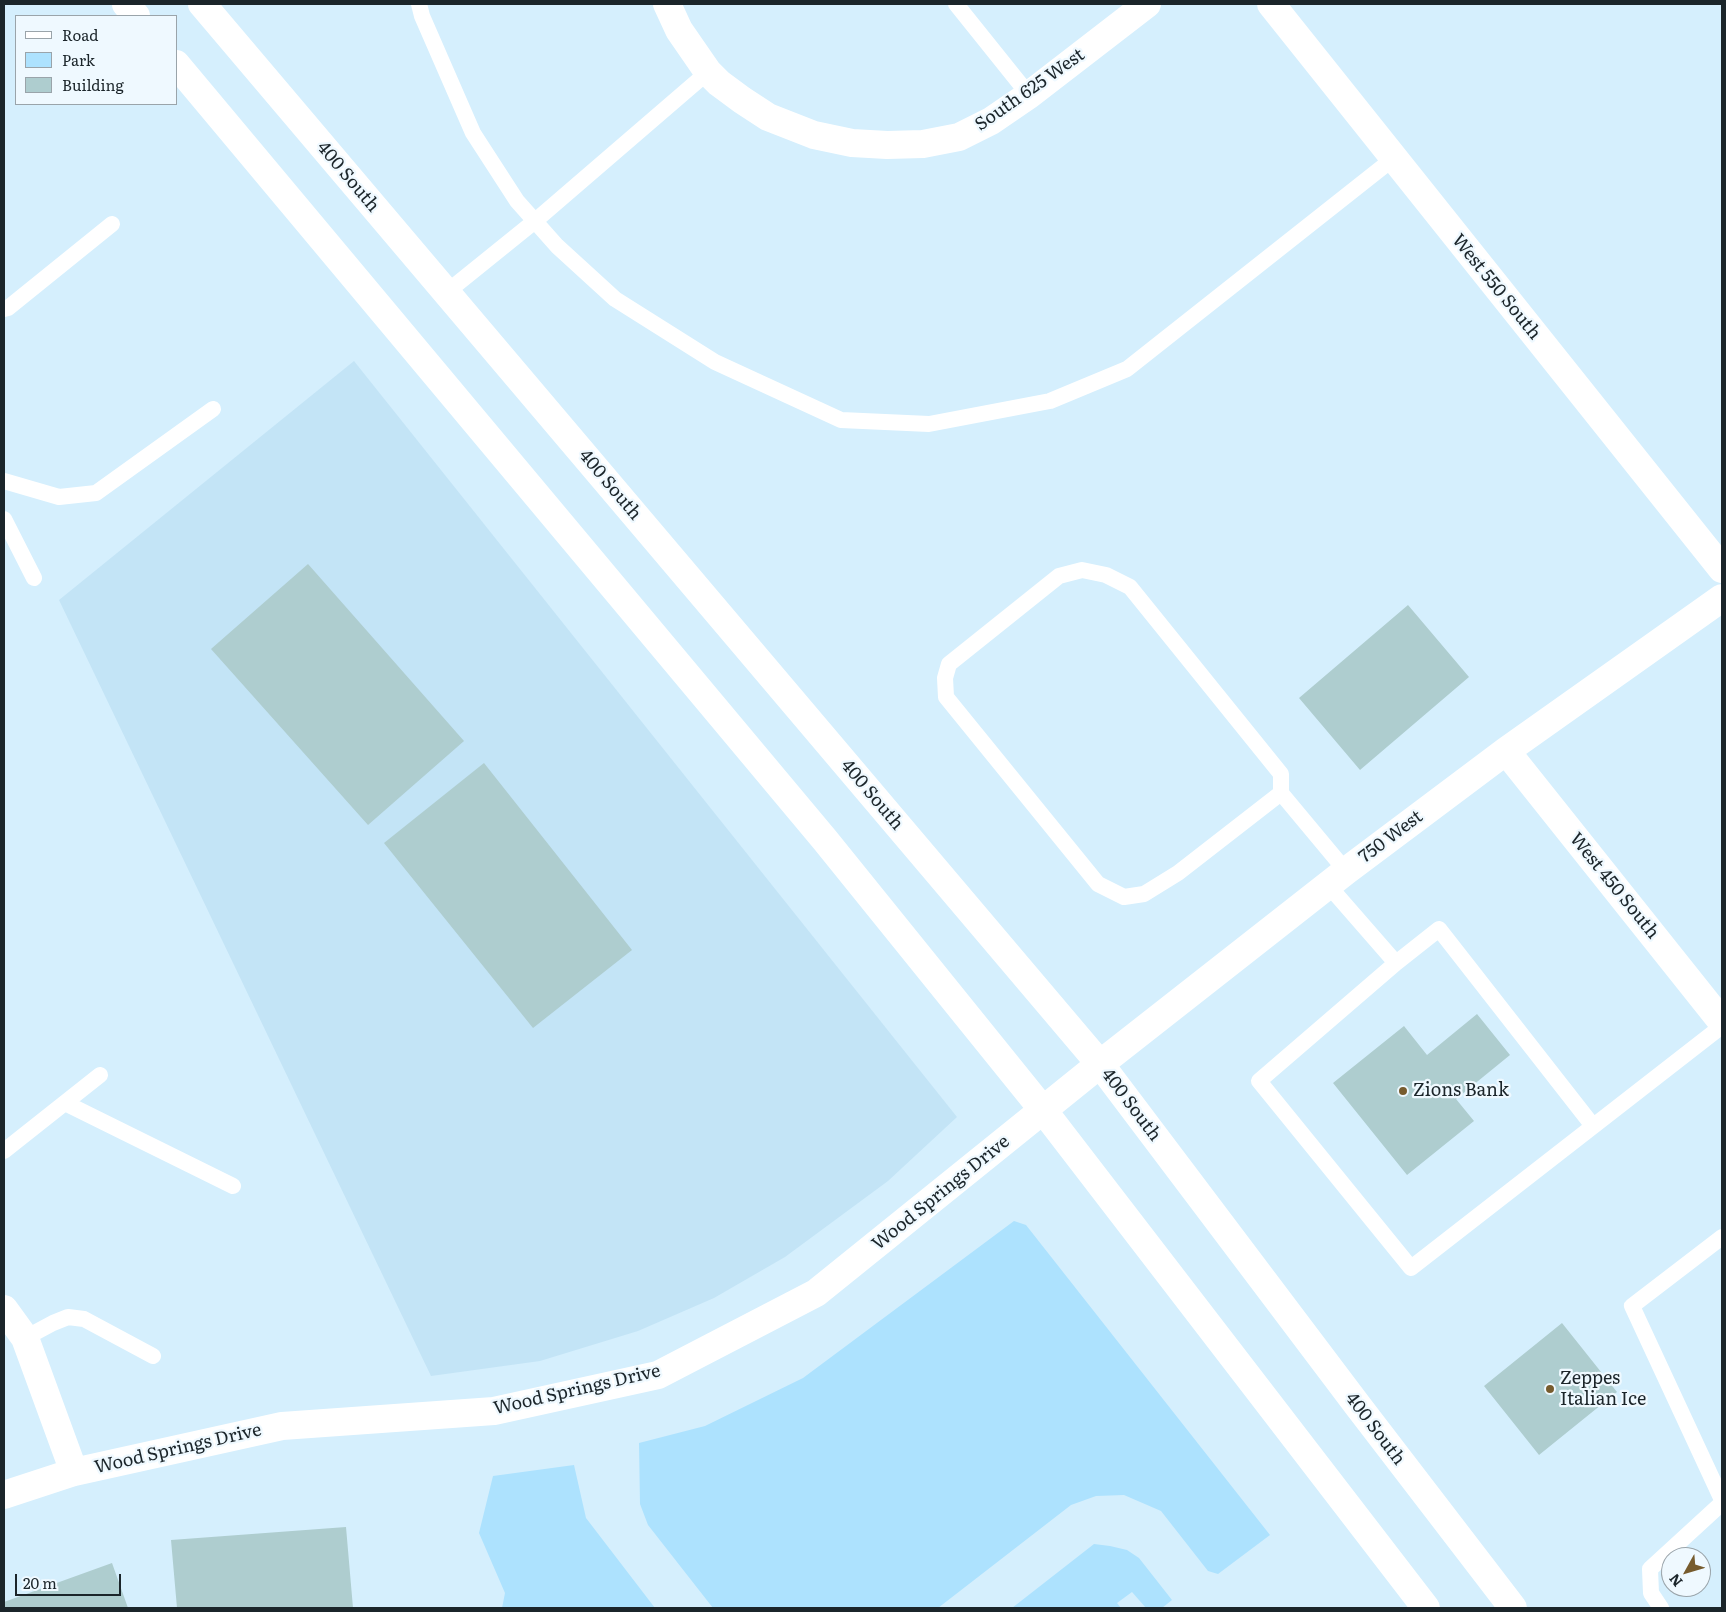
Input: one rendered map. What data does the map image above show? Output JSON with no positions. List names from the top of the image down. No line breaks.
{"streets":{"main road":["South 625 West","400 South","West 550 South","750 West","West 450 South","Wood Springs Drive"]},"crossings":[["400 South","750 West"],["750 West","West 450 South"],["750 West","Wood Springs Drive"]],"places":["Zions Bank","Zeppes Italian Ice"],"legend":["Road","Park","Building"],"scale_bar":"20 m","north":"bottom left"}
